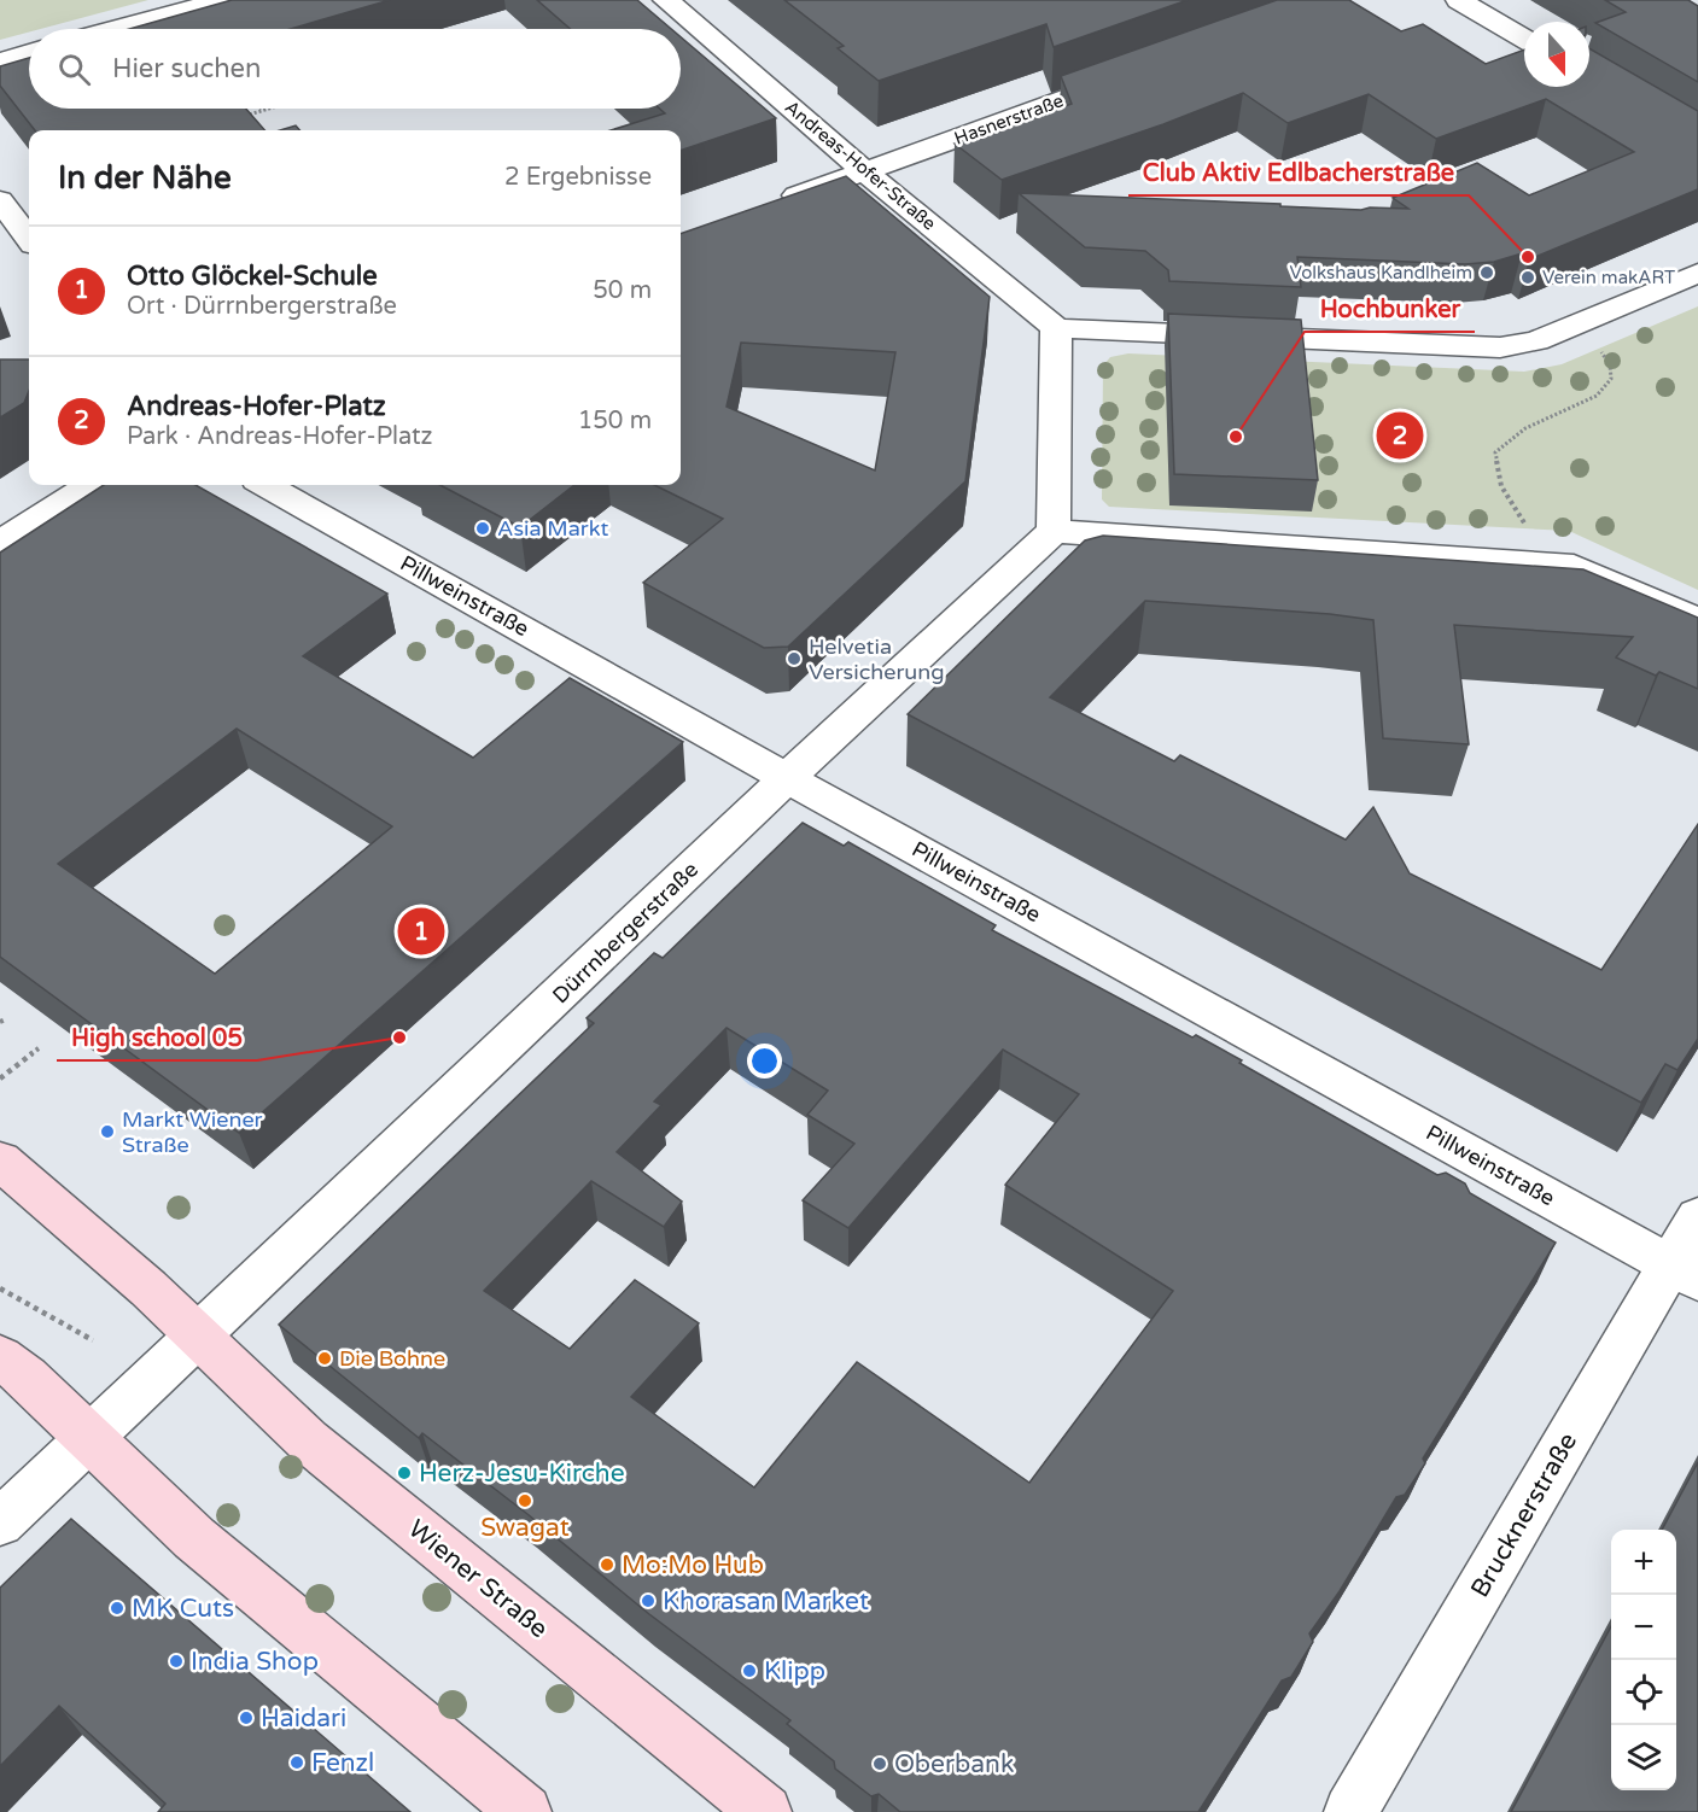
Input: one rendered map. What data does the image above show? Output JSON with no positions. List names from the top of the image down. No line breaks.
{"streets":{"main road":["Wiener Straße"],"street":["Hasnerstraße","Andreas-Hofer-Straße","Pillweinstraße","Dürrnbergerstraße","Brucknerstraße"]},"crossings":[["Hasnerstraße","Andreas-Hofer-Straße"],["Pillweinstraße","Dürrnbergerstraße"],["Pillweinstraße","Brucknerstraße"],["Dürrnbergerstraße","Wiener Straße"]],"places":["Club Aktiv Edlbacherstraße","Volkshaus Kandlheim","Verein makART","Hochbunker","Asia Markt","Helvetia Versicherung","High school 05","Markt Wiener Straße","Die Bohne","Herz-Jesu-Kirche","Swagat","Mo:Mo Hub","Khorasan Market","MK Cuts","India Shop","Klipp","Haidari","Fenzl","Oberbank"],"north":"bottom","page":{"search":"Hier suchen","heading":["In der Nähe","2 Ergebnisse"],"list":[{"mark":"1","name":"Otto Glöckel-Schule","note":"Ort · Dürrnbergerstraße","value":"50 m"},{"mark":"2","name":"Andreas-Hofer-Platz","note":"Park · Andreas-Hofer-Platz","value":"150 m"}],"pins":["2","1"],"map_buttons":["+","−"]}}
